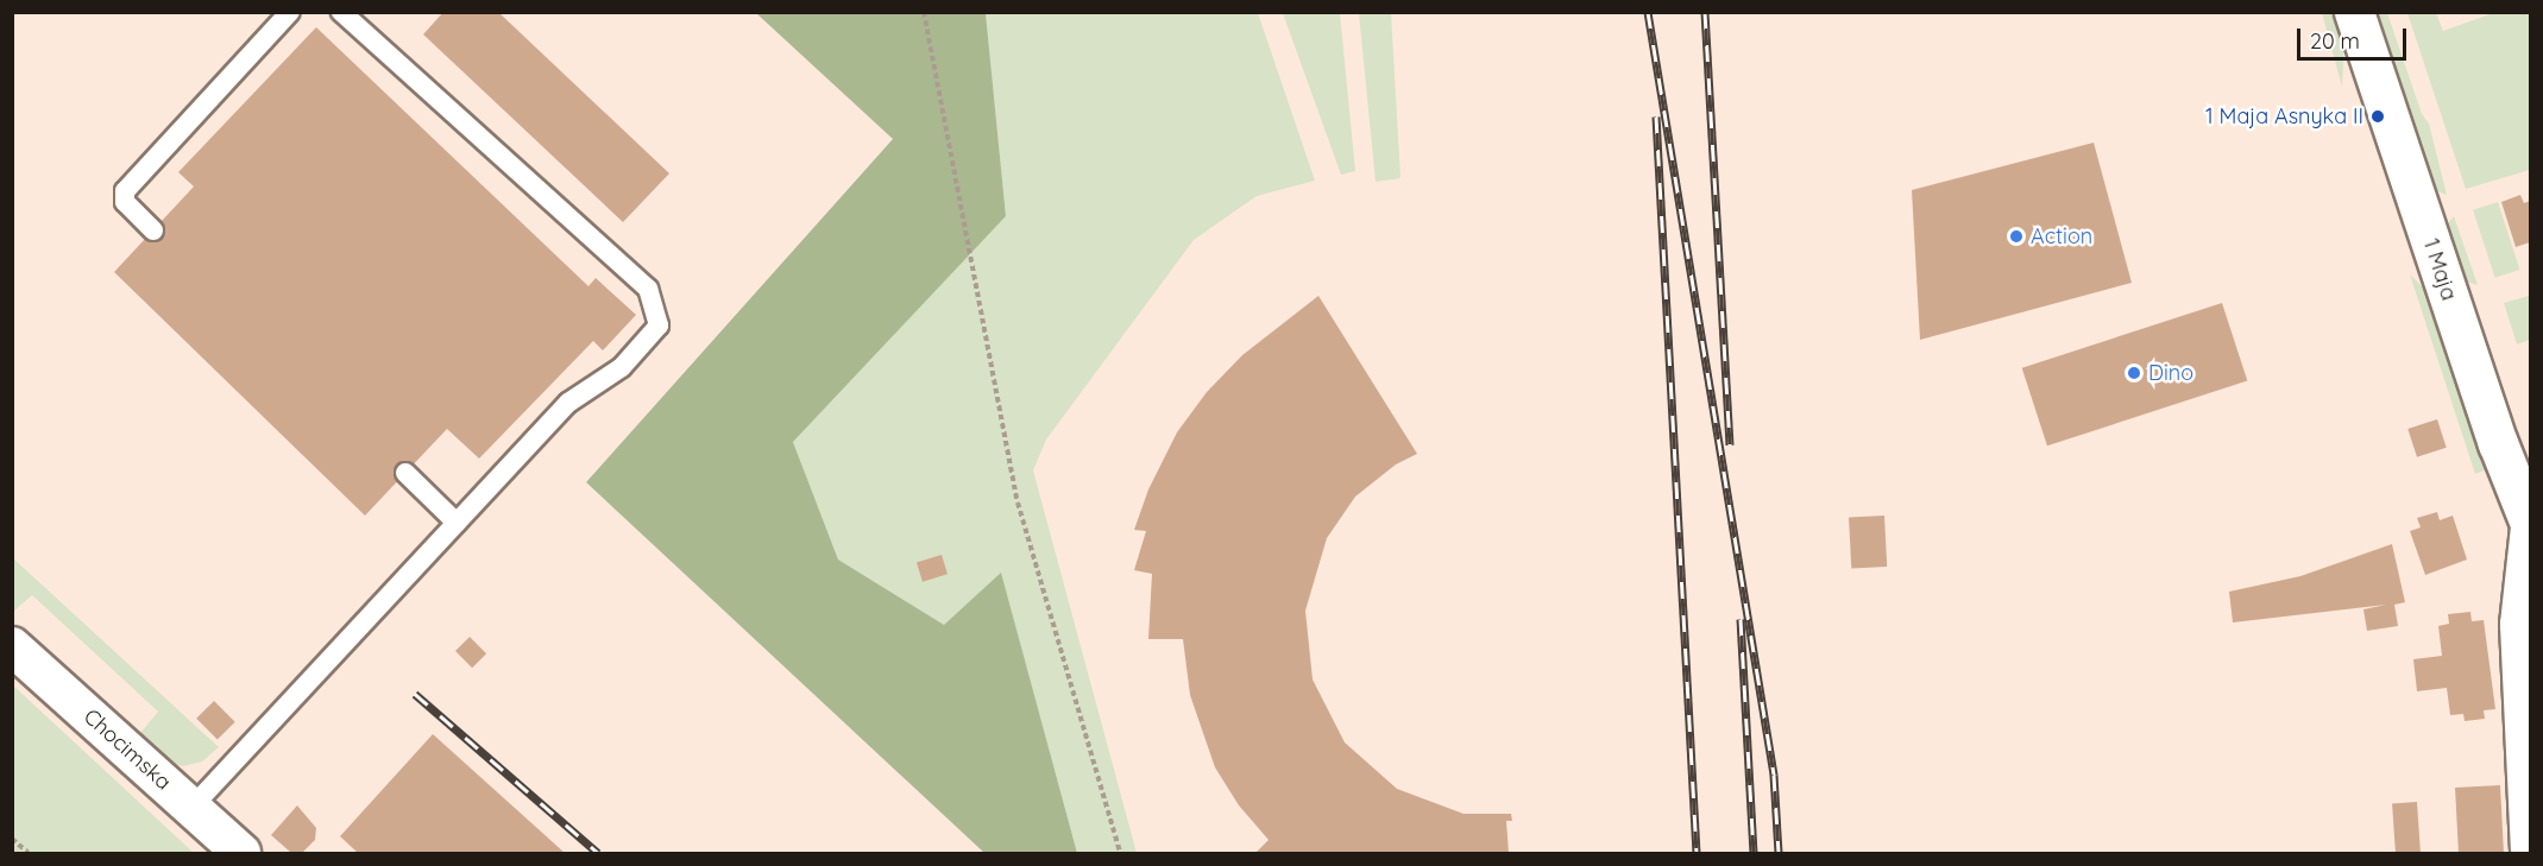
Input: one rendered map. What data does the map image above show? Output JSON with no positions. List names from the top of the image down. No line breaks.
{"streets":{"street":["1 Maja","Chocimska"]},"places":["1 Maja Asnyka II","Action","Dino"],"scale_bar":"20 m"}
